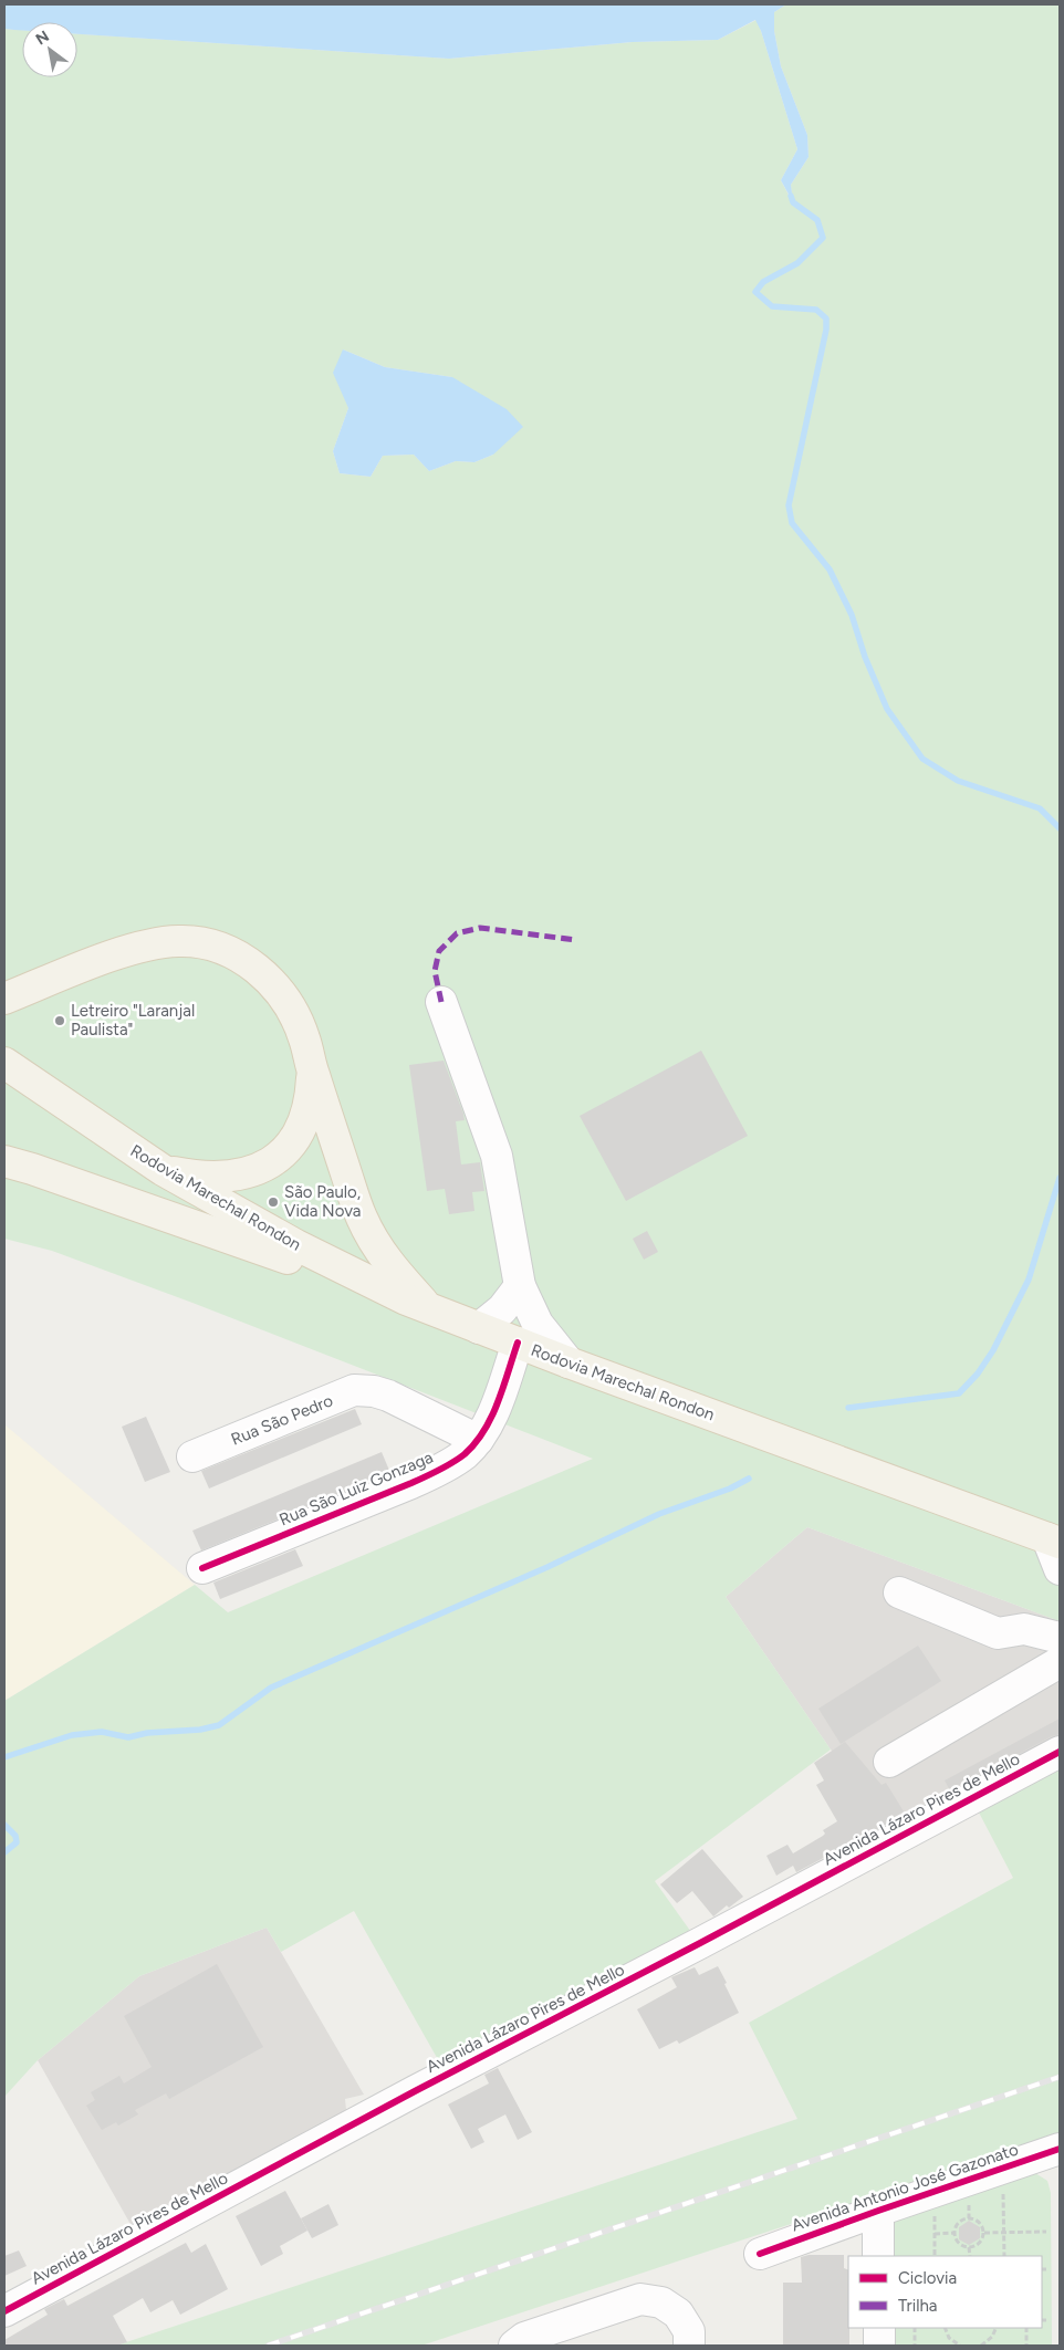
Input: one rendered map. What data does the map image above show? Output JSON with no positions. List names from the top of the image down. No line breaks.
{"streets":{"main road":["Rodovia Marechal Rondon"],"street":["Rua São Pedro","Rua São Luiz Gonzaga","Avenida Lázaro Pires de Mello","Avenida Antonio José Gazonato"]},"crossings":[["Rodovia Marechal Rondon","Rua São Luiz Gonzaga"],["Rua São Pedro","Rua São Luiz Gonzaga"]],"places":["Letreiro \"Laranjal Paulista\"","São Paulo, Vida Nova"],"legend":["Ciclovia","Trilha"],"north":"top left"}
